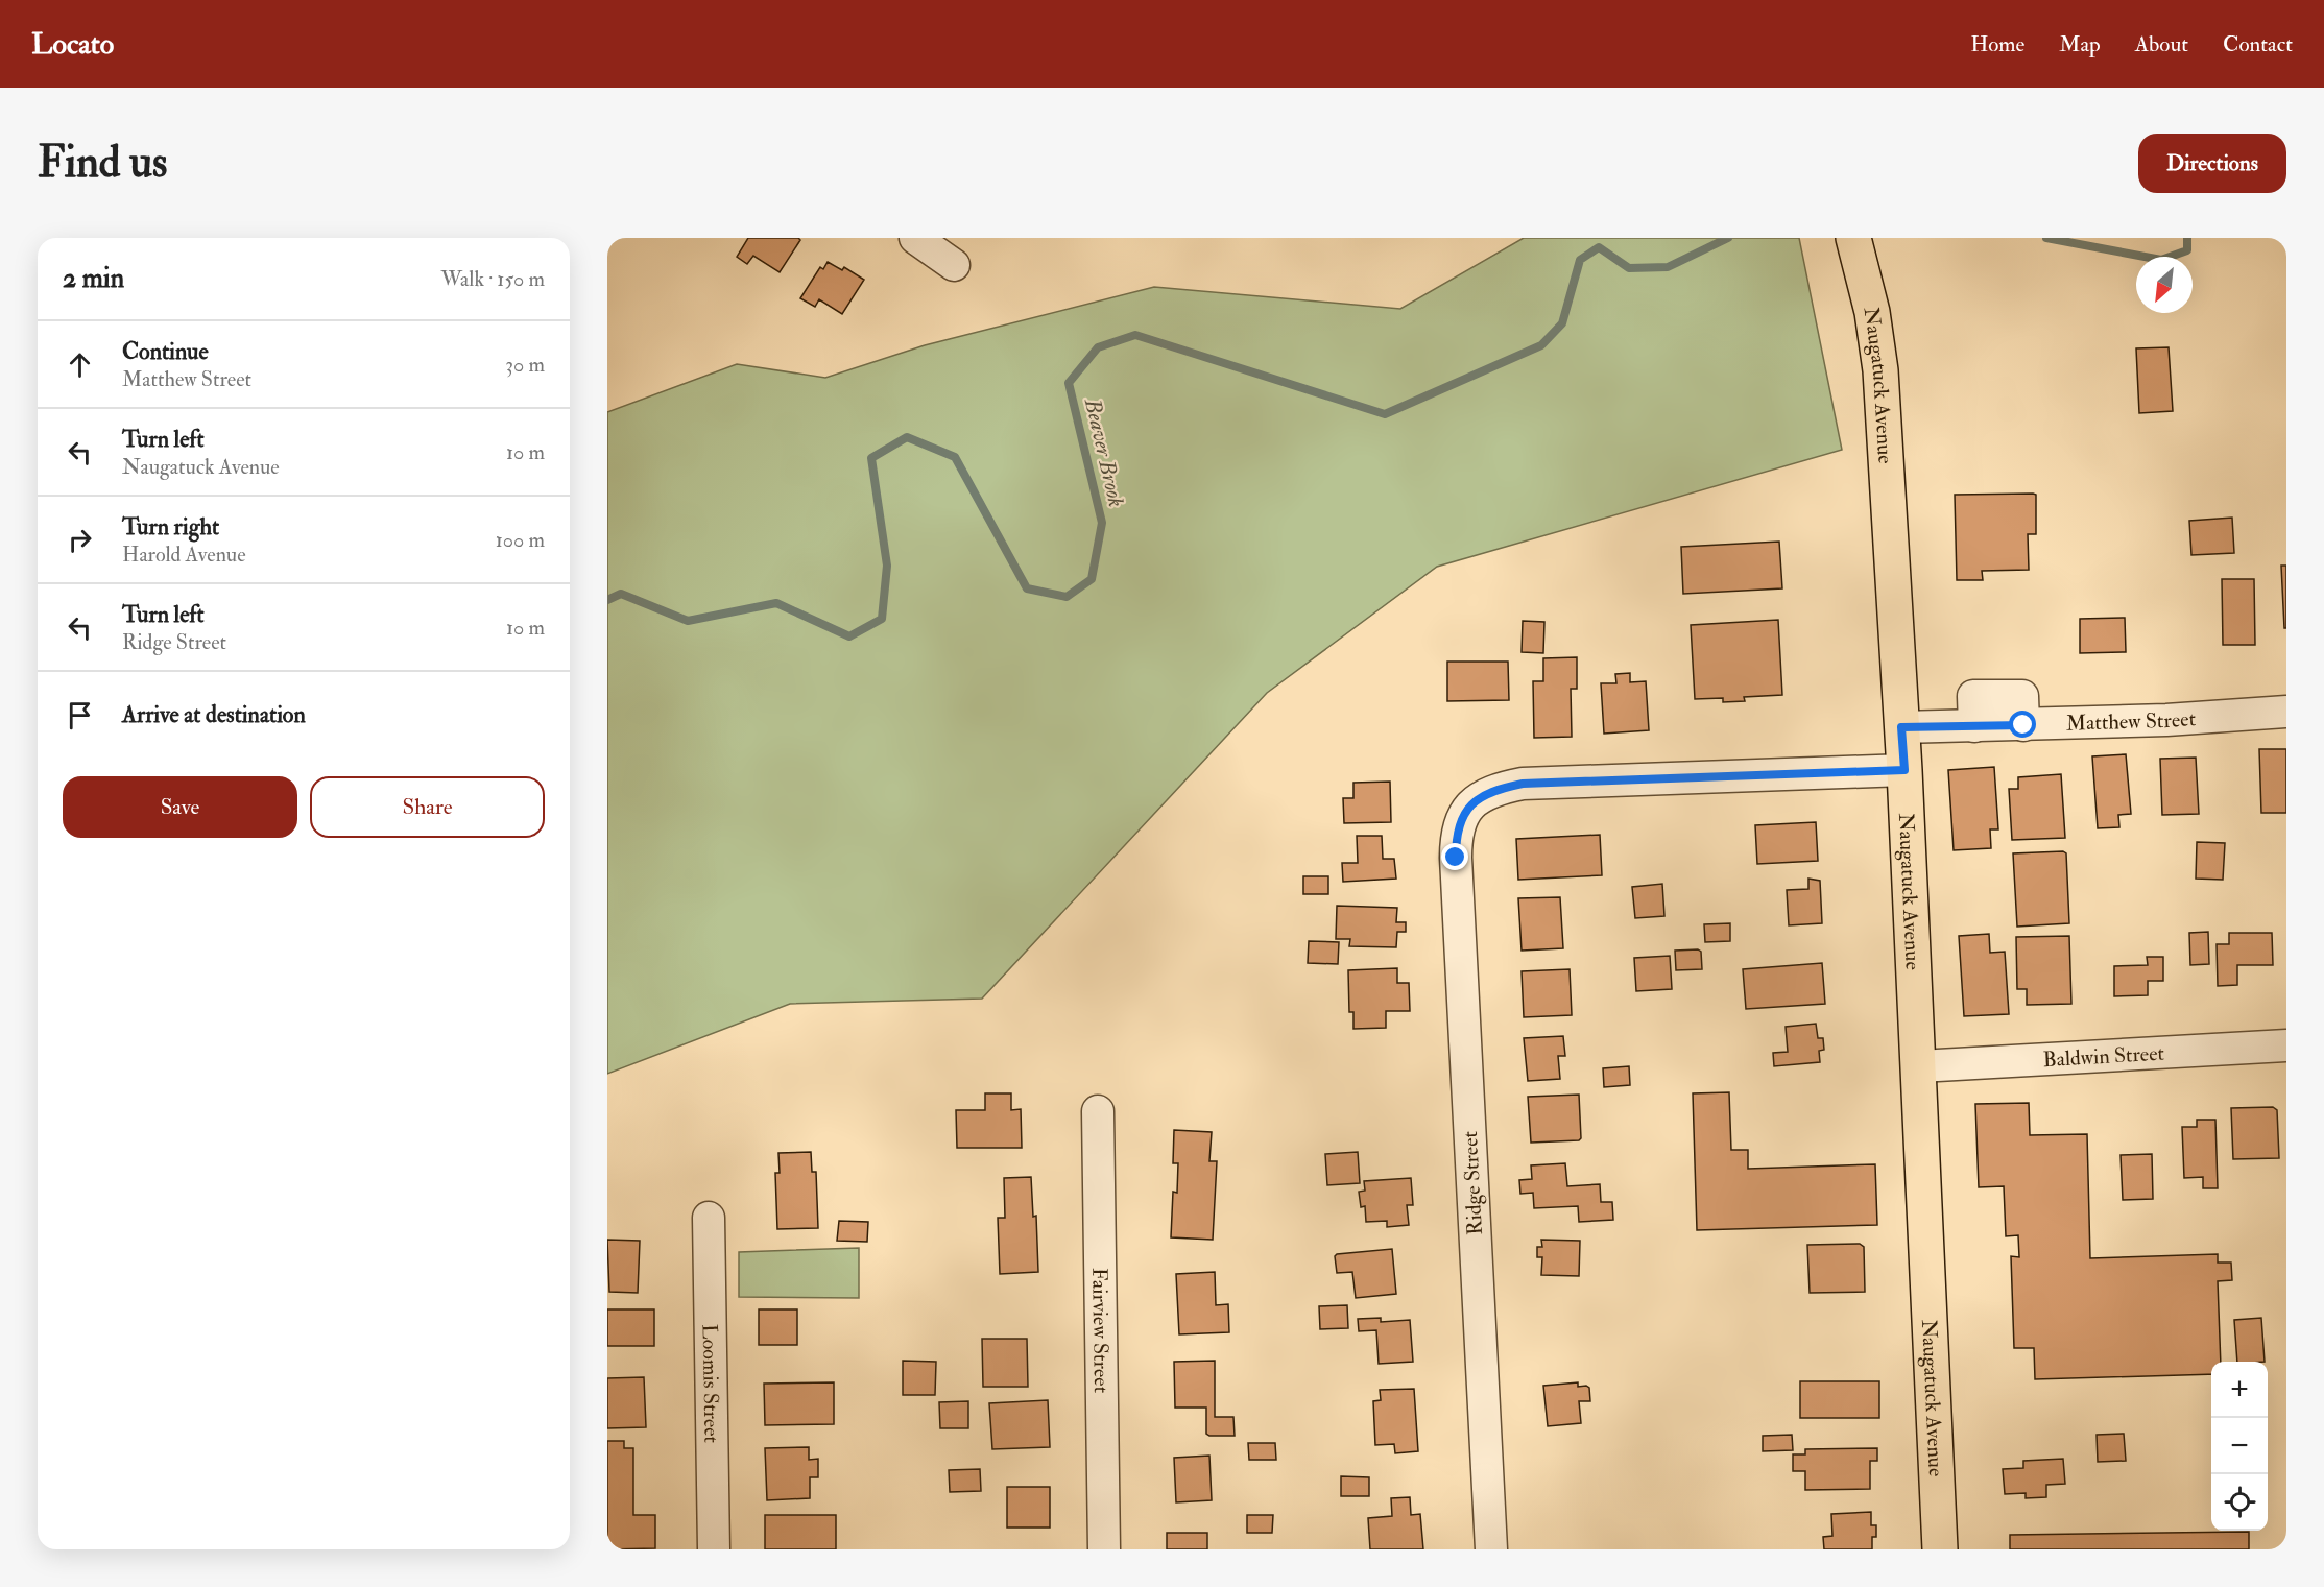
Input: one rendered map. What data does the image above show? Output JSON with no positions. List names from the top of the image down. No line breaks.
{"streets":{"main road":["Naugatuck Avenue"],"street":["Matthew Street","Baldwin Street","Ridge Street","Fairview Street","Loomis Street"]},"crossings":[["Naugatuck Avenue","Matthew Street"],["Naugatuck Avenue","Baldwin Street"],["Naugatuck Avenue","Ridge Street"]],"water":["Beaver Brook"],"north":"bottom left","page":{"header":"Locato","nav":["Home","Map","About","Contact"],"buttons":["Directions",["Save","Share"]],"title":"Find us","heading":["2 min","Walk · 150 m"],"list":[["Continue","Matthew Street","30 m"],["Turn left","Naugatuck Avenue","10 m"],["Turn right","Harold Avenue","100 m"],["Turn left","Ridge Street","10 m"],"Arrive at destination"],"map_buttons":["+","−"]}}
